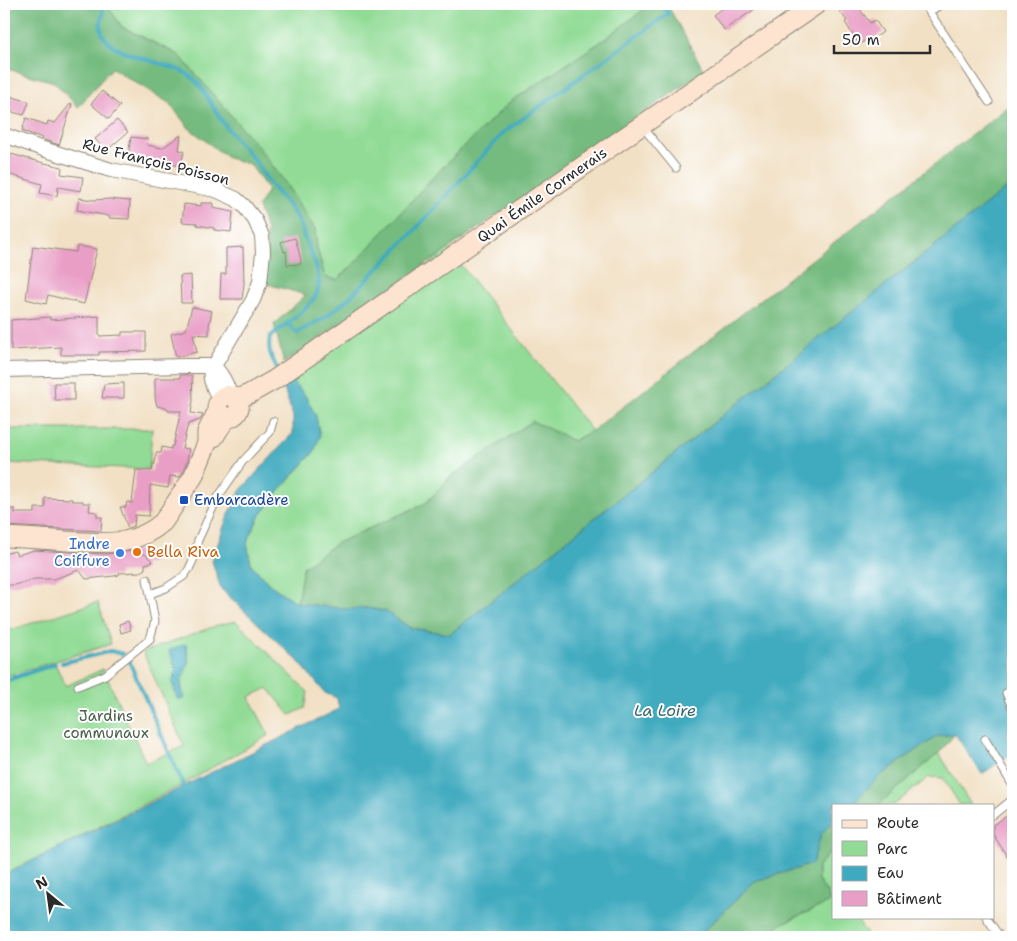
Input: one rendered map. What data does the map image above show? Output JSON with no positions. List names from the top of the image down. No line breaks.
{"streets":{"street":["Rue François Poisson","Quai Émile Cormerais"]},"water":["La Loire"],"parks":["Jardins communaux"],"places":{"transit":["Embarcadère"],"other":["Bella Riva","Indre Coiffure"]},"legend":["Route","Parc","Eau","Bâtiment"],"scale_bar":"50 m","north":"top left"}
